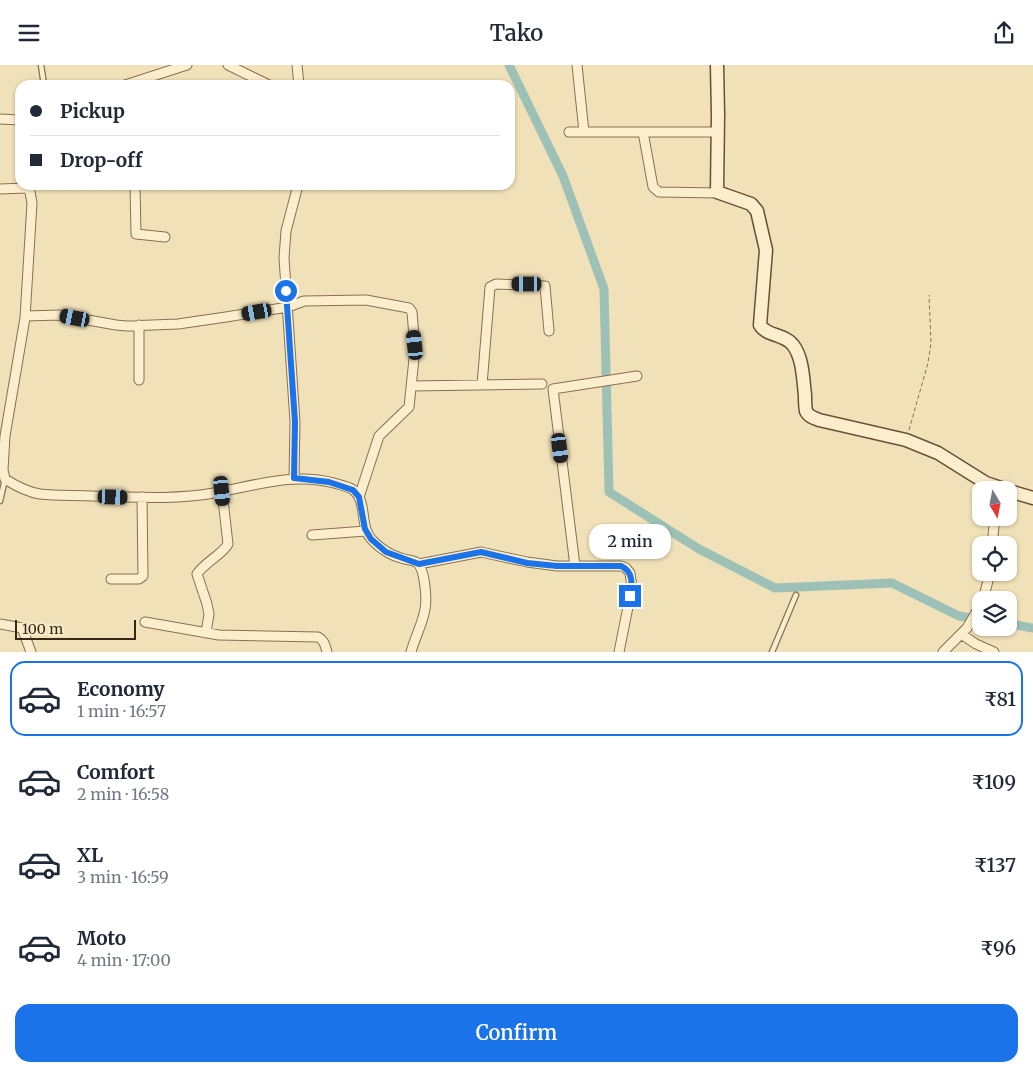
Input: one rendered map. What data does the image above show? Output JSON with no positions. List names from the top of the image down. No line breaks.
{"scale_bar":"100 m","north":"bottom","page":{"header":"Tako","banner":["Pickup","Drop-off"],"bubble":"2 min","scale":"100 m","list":[{"name":"Economy","note":"1 min · 16:57","value":"₹81"},{"name":"Comfort","note":"2 min · 16:58","value":"₹109"},{"name":"XL","note":"3 min · 16:59","value":"₹137"},{"name":"Moto","note":"4 min · 17:00","value":"₹96"}],"buttons":"Confirm"}}
